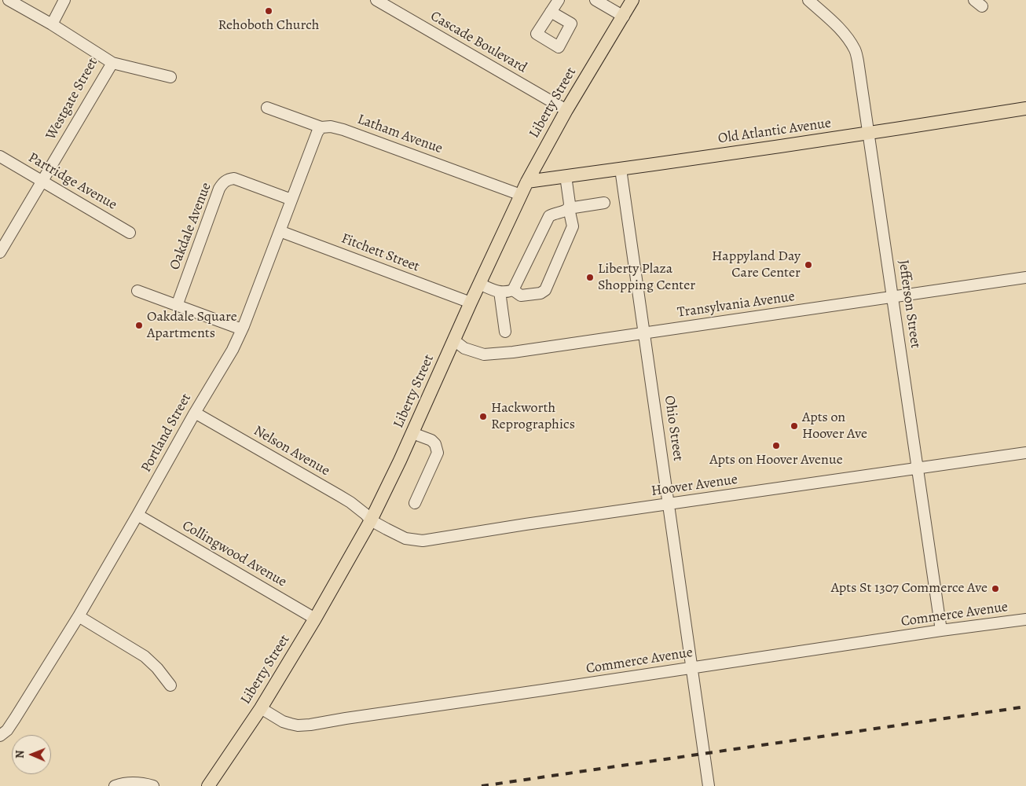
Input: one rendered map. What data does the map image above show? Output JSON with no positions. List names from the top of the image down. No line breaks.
{"streets":{"main road":["Liberty Street","Old Atlantic Avenue"],"street":["Cascade Boulevard","Westgate Street","Latham Avenue","Partridge Avenue","Oakdale Avenue","Fitchett Street","Jefferson Street","Transylvania Avenue","Ohio Street","Portland Street","Nelson Avenue","Hoover Avenue","Collingwood Avenue","Commerce Avenue"]},"crossings":[["Cascade Boulevard","Liberty Street"],["Westgate Street","Partridge Avenue"],["Liberty Street","Old Atlantic Avenue"],["Liberty Street","Latham Avenue"],["Liberty Street","Fitchett Street"],["Liberty Street","Transylvania Avenue"],["Liberty Street","Nelson Avenue"],["Liberty Street","Hoover Avenue"],["Liberty Street","Collingwood Avenue"],["Liberty Street","Commerce Avenue"],["Old Atlantic Avenue","Jefferson Street"],["Old Atlantic Avenue","Ohio Street"],["Latham Avenue","Portland Street"],["Oakdale Avenue","Portland Street"],["Fitchett Street","Portland Street"],["Jefferson Street","Transylvania Avenue"],["Jefferson Street","Hoover Avenue"],["Jefferson Street","Commerce Avenue"],["Transylvania Avenue","Ohio Street"],["Ohio Street","Hoover Avenue"],["Ohio Street","Commerce Avenue"],["Portland Street","Nelson Avenue"],["Portland Street","Collingwood Avenue"],["Nelson Avenue","Hoover Avenue"]],"places":["Rehoboth Church","Happyland Day Care Center","Liberty Plaza Shopping Center","Oakdale Square Apartments","Hackworth Reprographics","Apts on Hoover Ave","Apts on Hoover Avenue","Apts St 1307 Commerce Ave"],"north":"left"}
